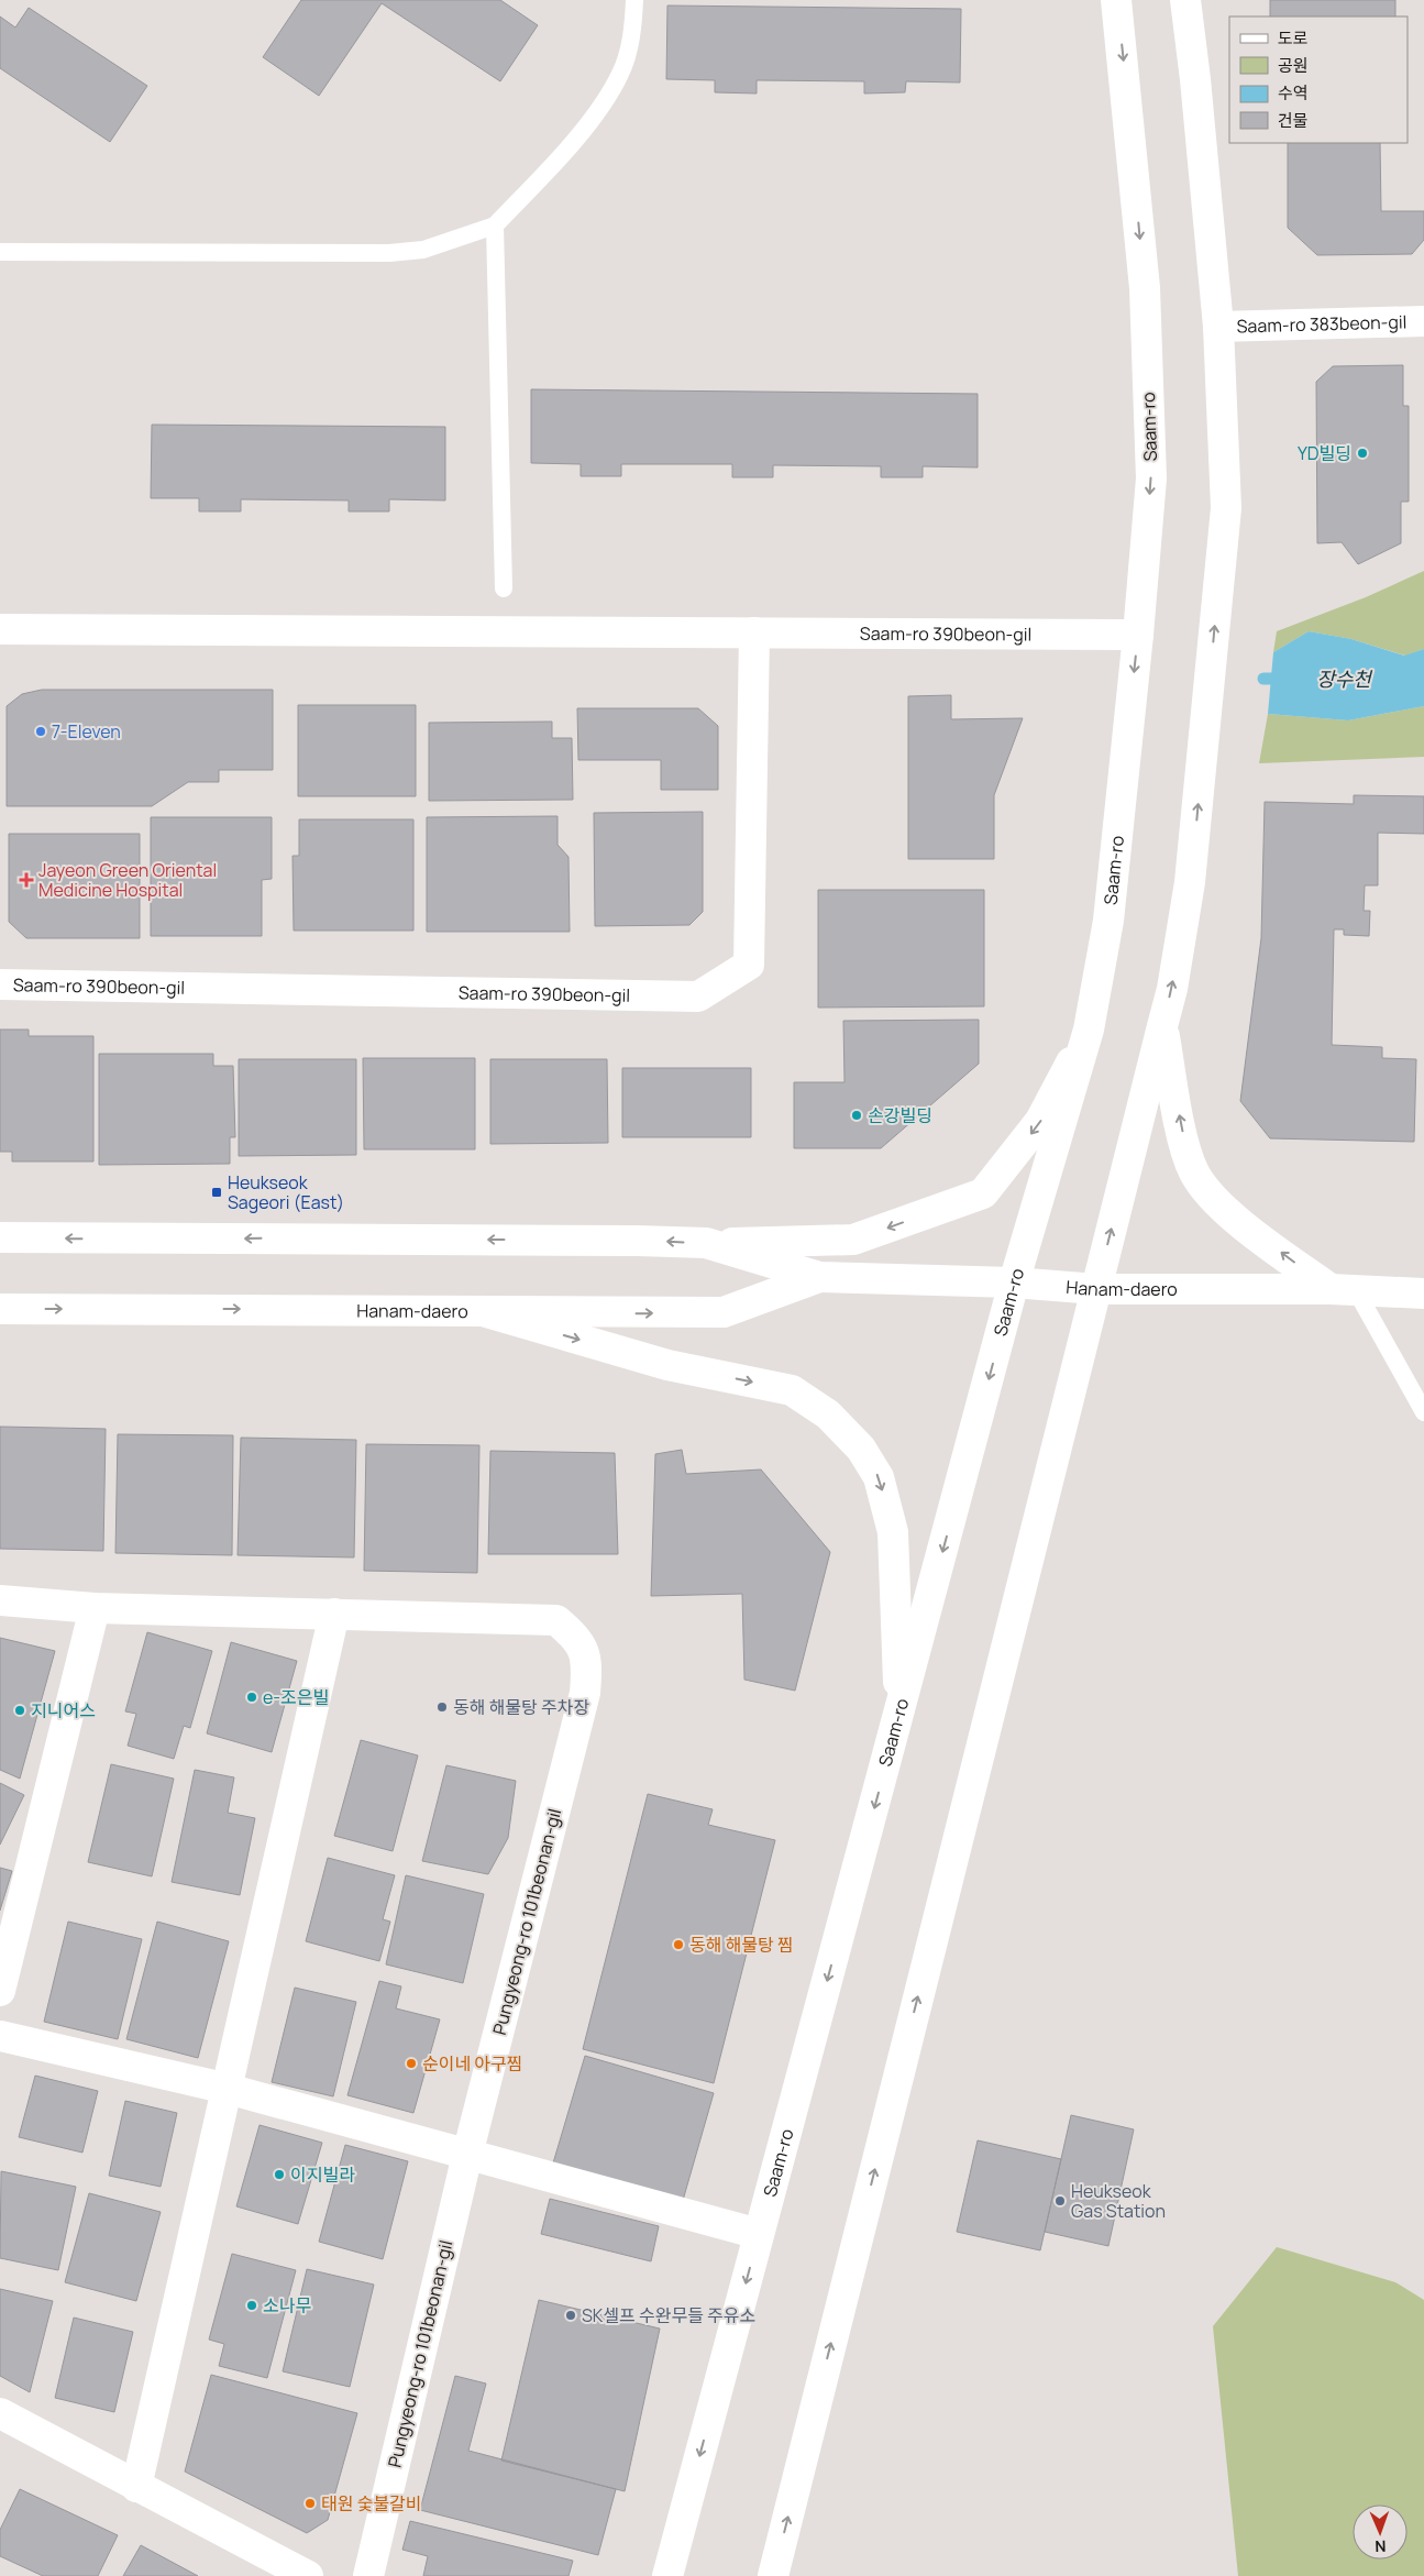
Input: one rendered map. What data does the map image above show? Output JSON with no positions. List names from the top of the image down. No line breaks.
{"streets":{"main road":["Saam-ro 383beon-gil","Saam-ro","Saam-ro 390beon-gil","Hanam-daero","Pungyeong-ro 101beonan-gil"]},"crossings":[["Saam-ro","Saam-ro 390beon-gil"],["Saam-ro","Hanam-daero"]],"water":["장수천"],"places":{"other":["YD빌딩","7-Eleven","손강빌딩","e-조은빌","동해 해물탕 주차장","지니어스","동해 해물탕 찜","순이네 아구찜","이지빌라","Heukseok Gas Station","소나무","SK셀프 수완무들 주유소","태원 숯불갈비"],"health":["Jayeon Green Oriental Medicine Hospital"],"transit":["Heukseok Sageori (East)"]},"legend":["도로","공원","수역","건물"],"north":"bottom"}
